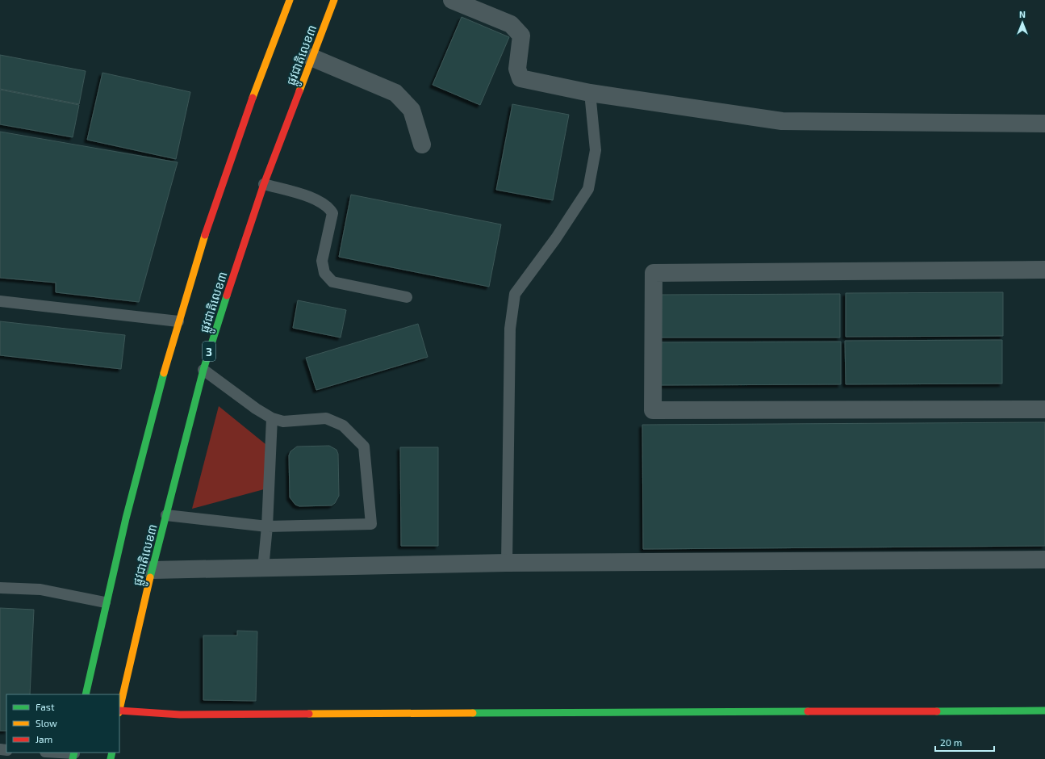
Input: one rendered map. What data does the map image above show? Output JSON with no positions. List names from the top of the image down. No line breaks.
{"streets":{"main road":["ផ្លូវជាតិលេខ៣","3"]},"legend":["Fast","Slow","Jam"],"scale_bar":"20 m","north":"top"}
